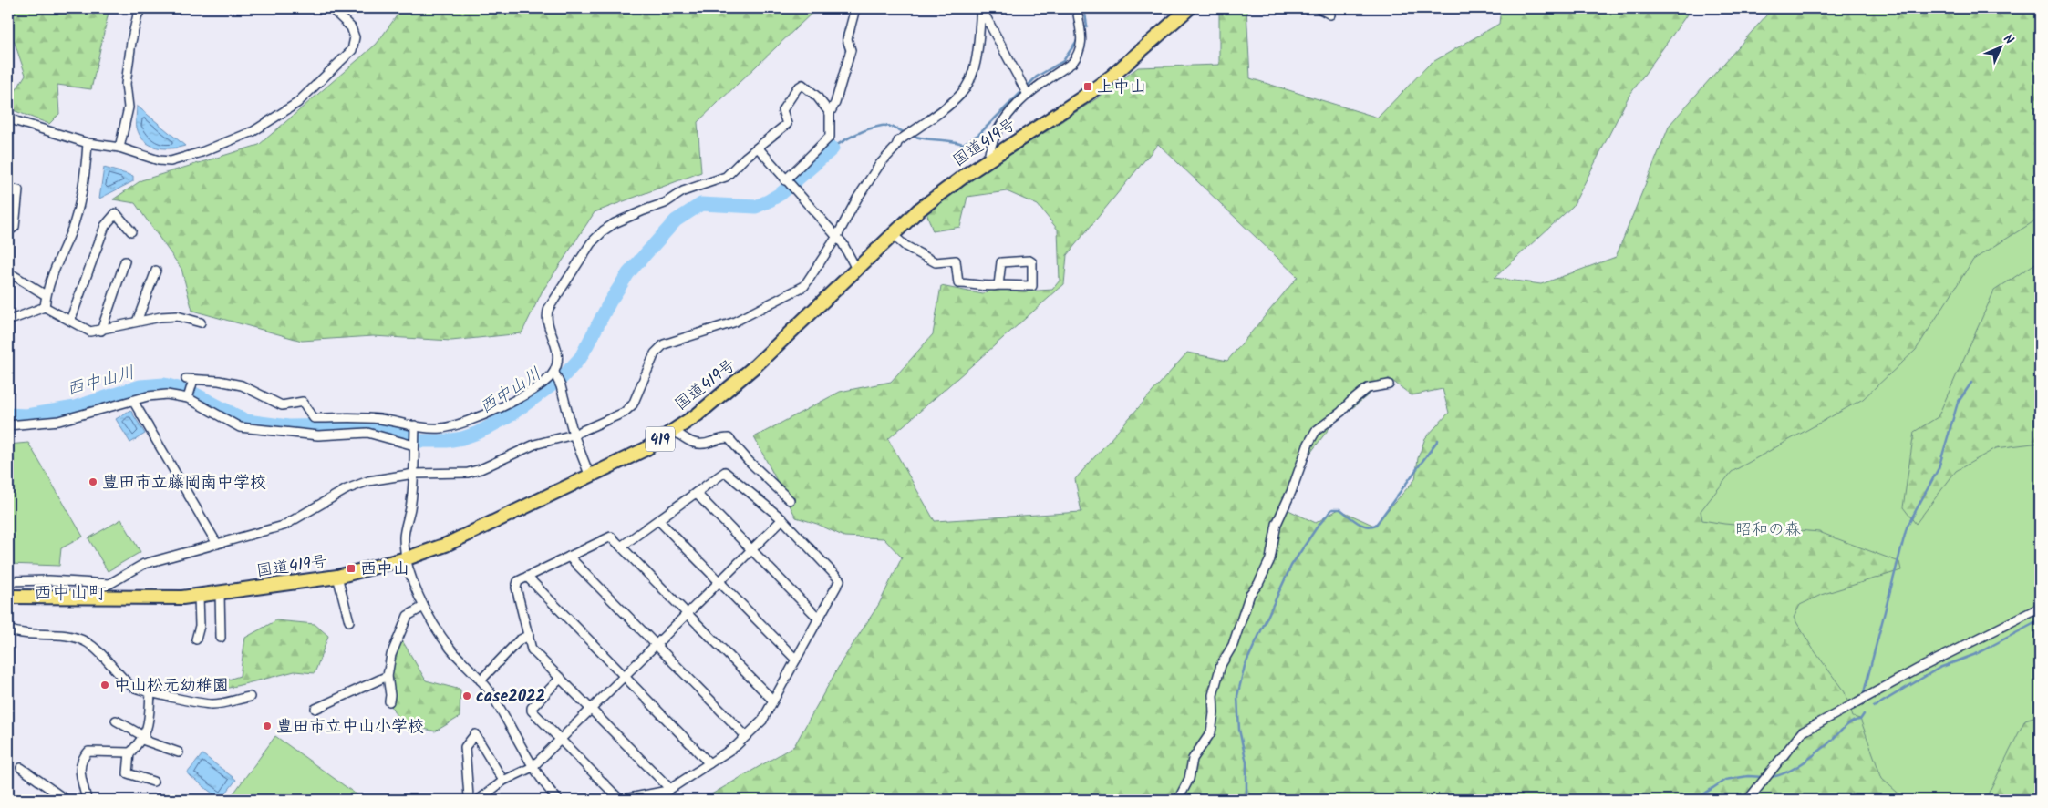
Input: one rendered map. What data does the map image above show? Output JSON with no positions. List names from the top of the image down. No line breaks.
{"streets":{"highway":["国道419号","419"]},"districts":["西中山町"],"water":["西中山川"],"parks":["昭和の森"],"places":{"transit":["上中山","西中山"],"other":["豊田市立藤岡南中学校","中山松元幼稚園","case2022","豊田市立中山小学校"]},"north":"top right"}
